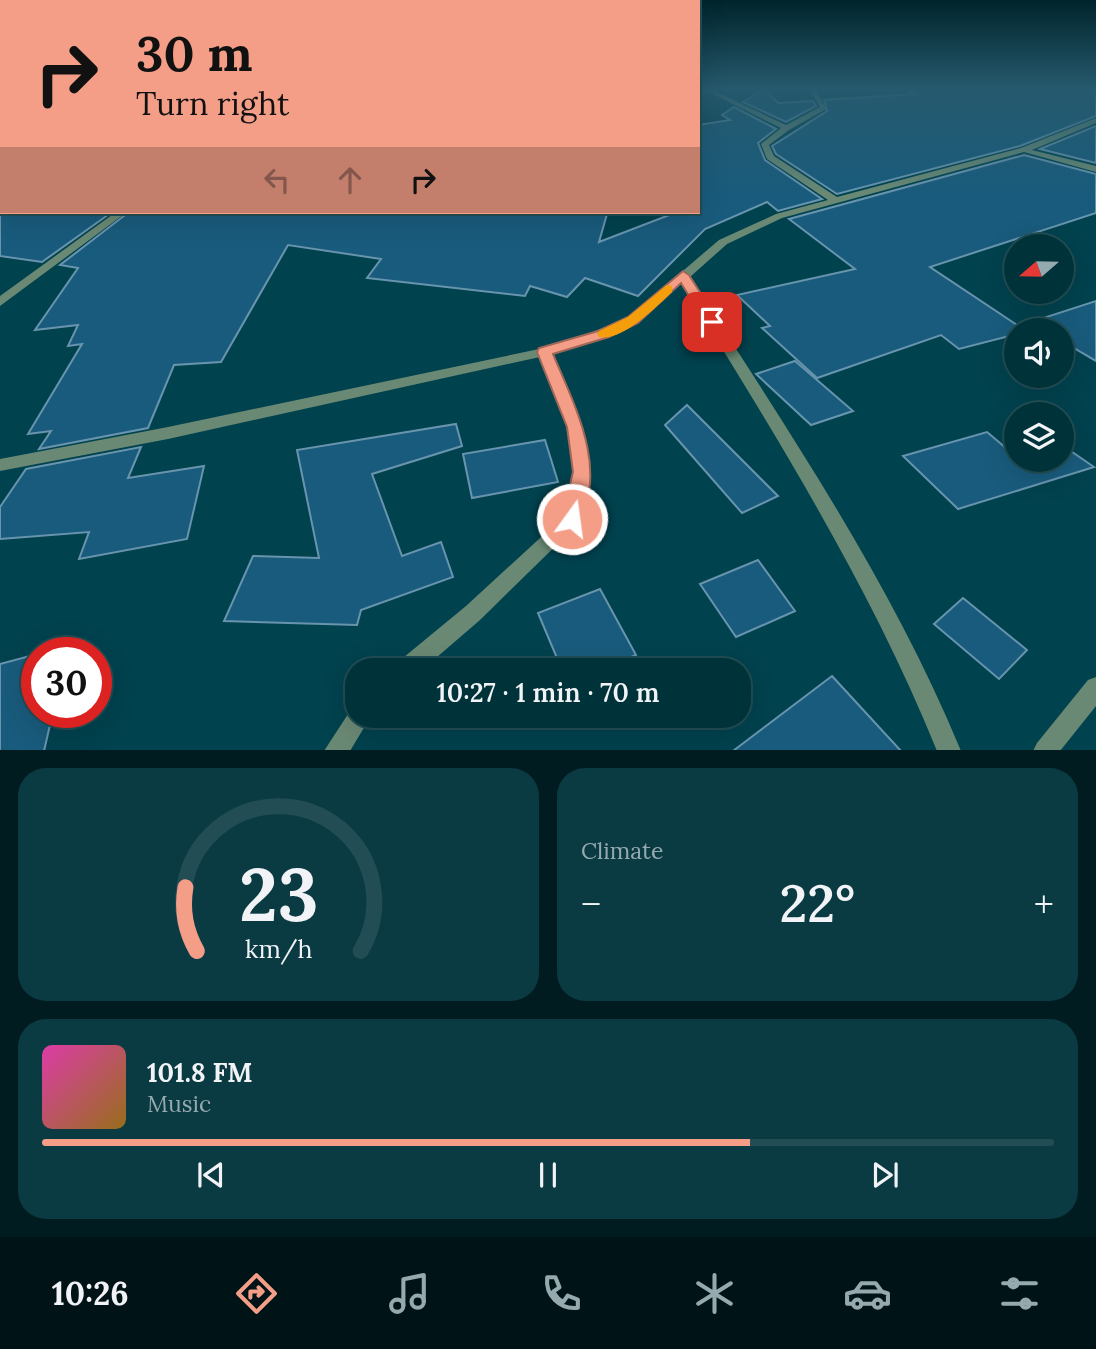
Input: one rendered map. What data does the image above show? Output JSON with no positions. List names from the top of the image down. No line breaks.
{"north":"left","page":{"turn":["30 m","Turn right"],"limit":"30","trip":"10:27 · 1 min · 70 m","tile":"Climate","heat":["−","22°","+"],"song":["101.8 FM","Music"],"tabs":"10:26","gauge":["23","km/h"]}}
